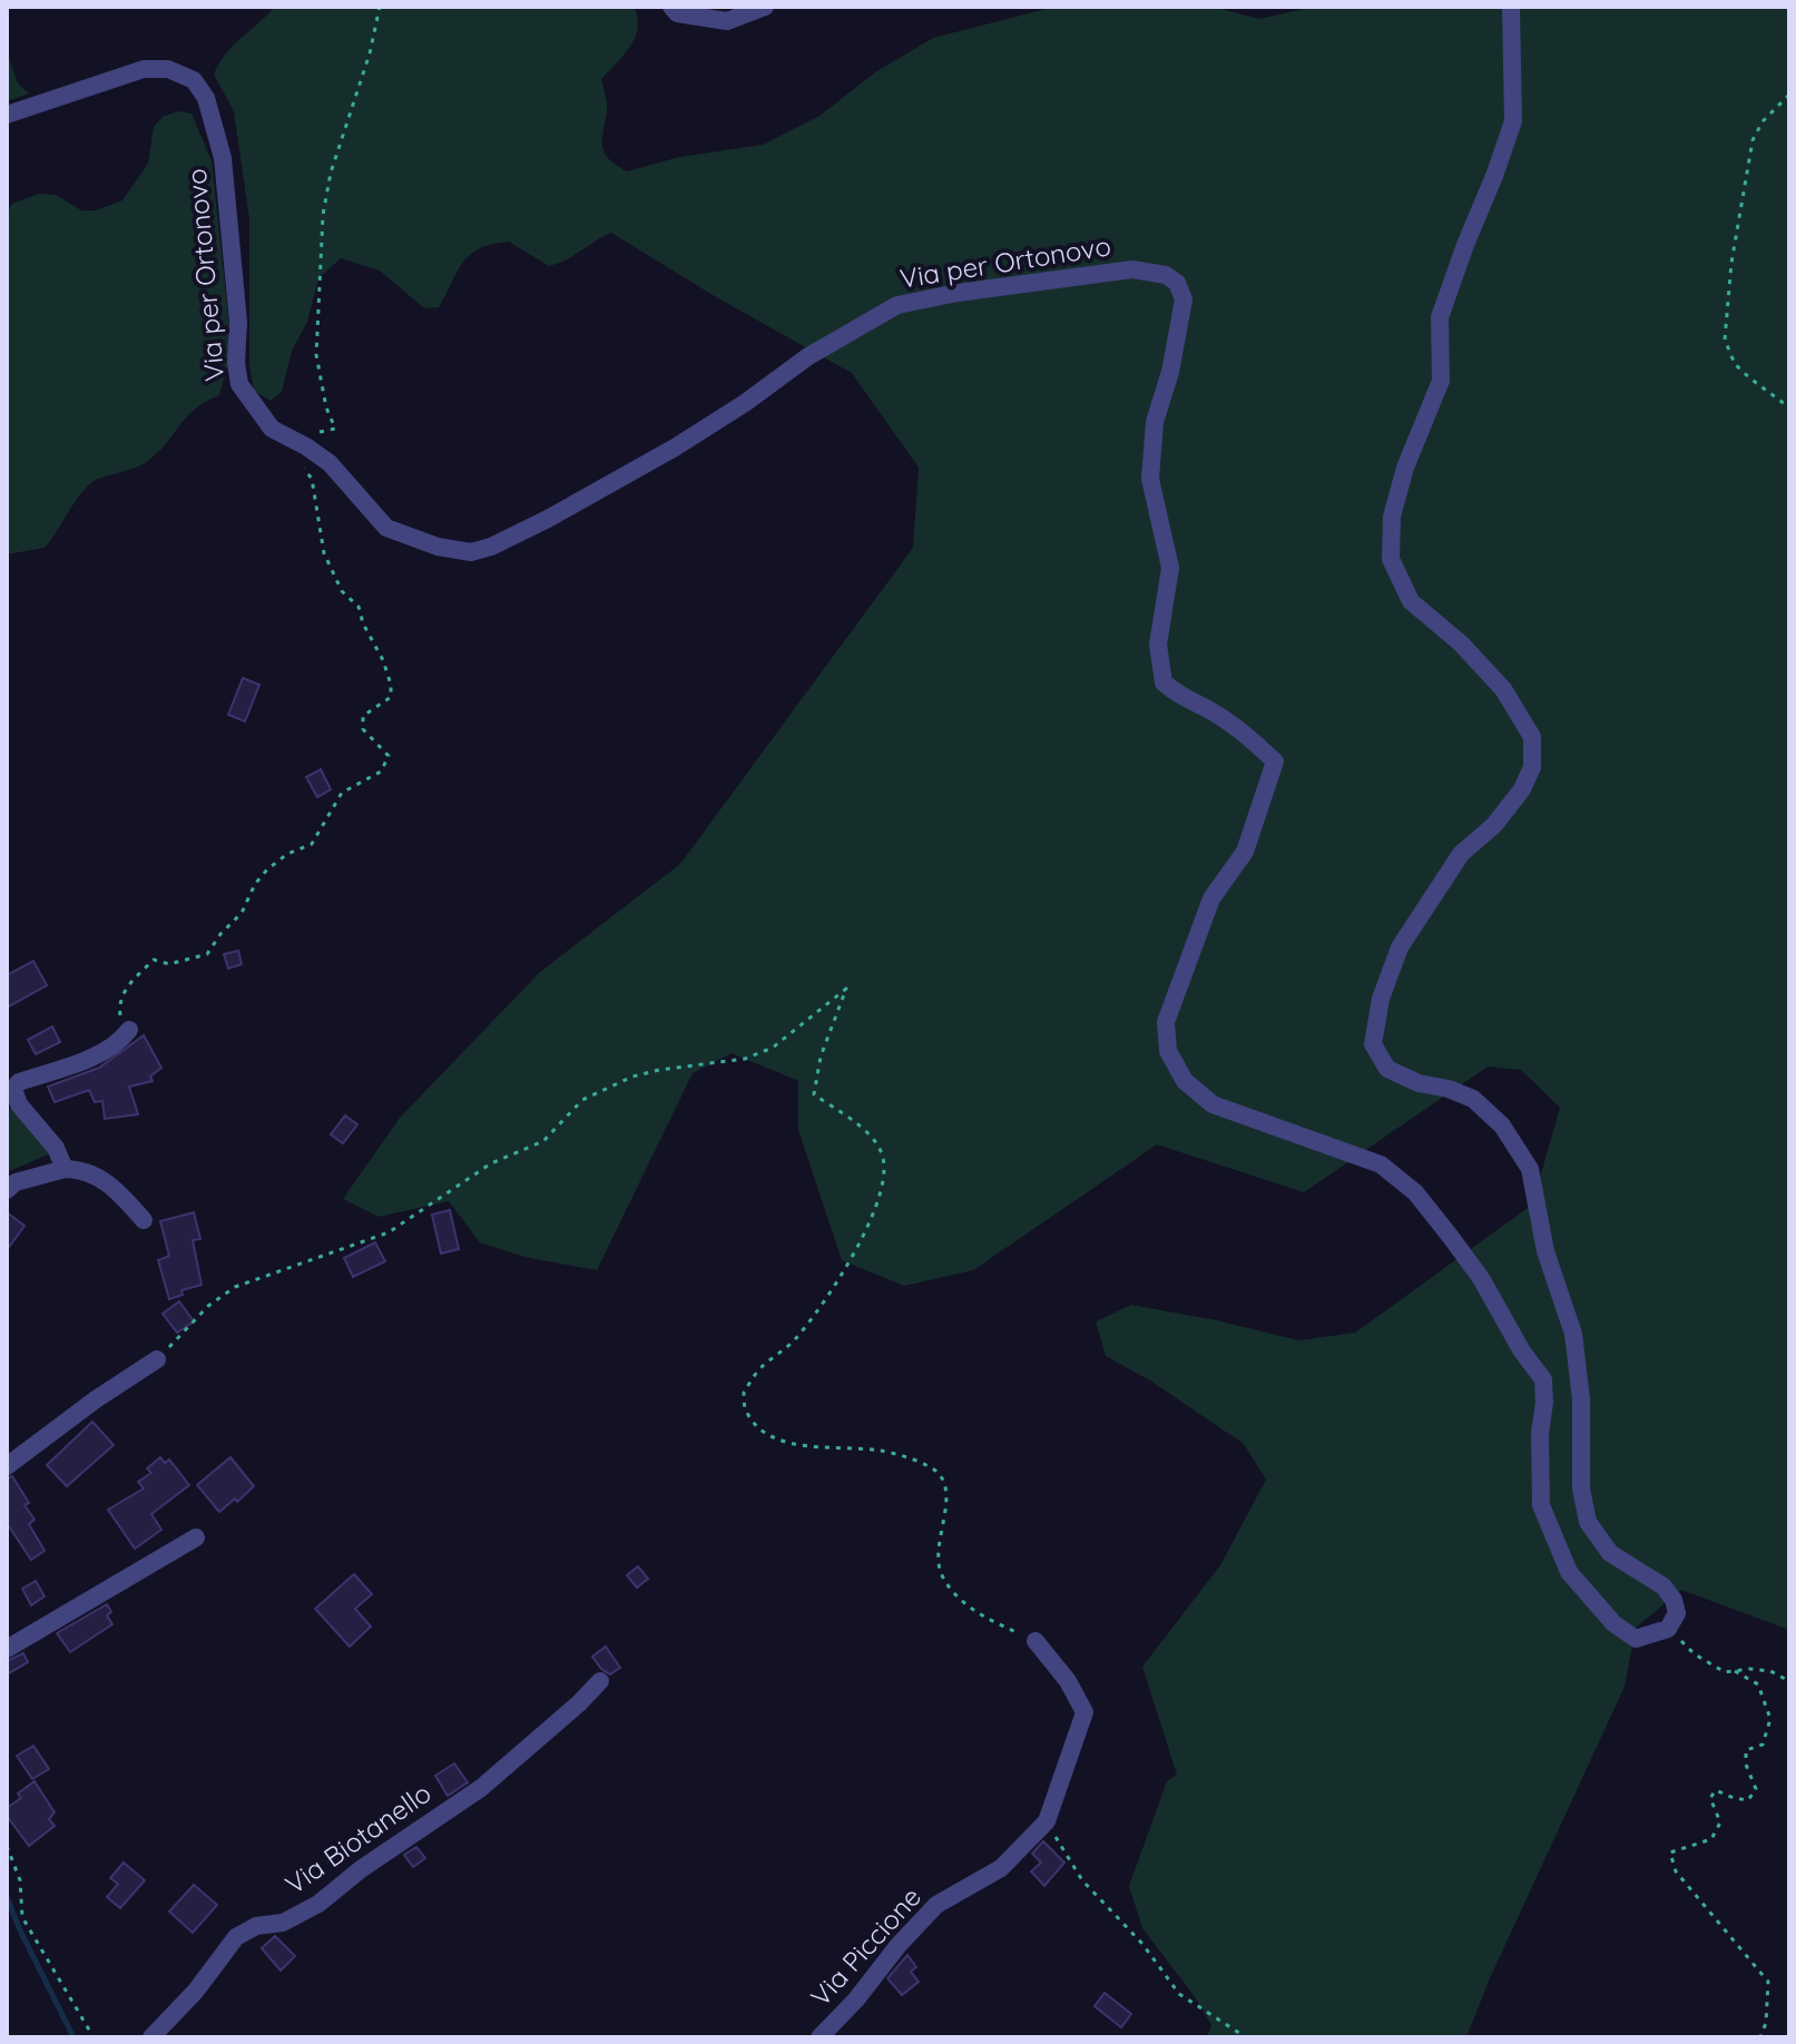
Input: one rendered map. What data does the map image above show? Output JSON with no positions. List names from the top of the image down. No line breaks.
{"streets":{"street":["Via per Ortonovo","Via Biotanello","Via Piccione"]}}
